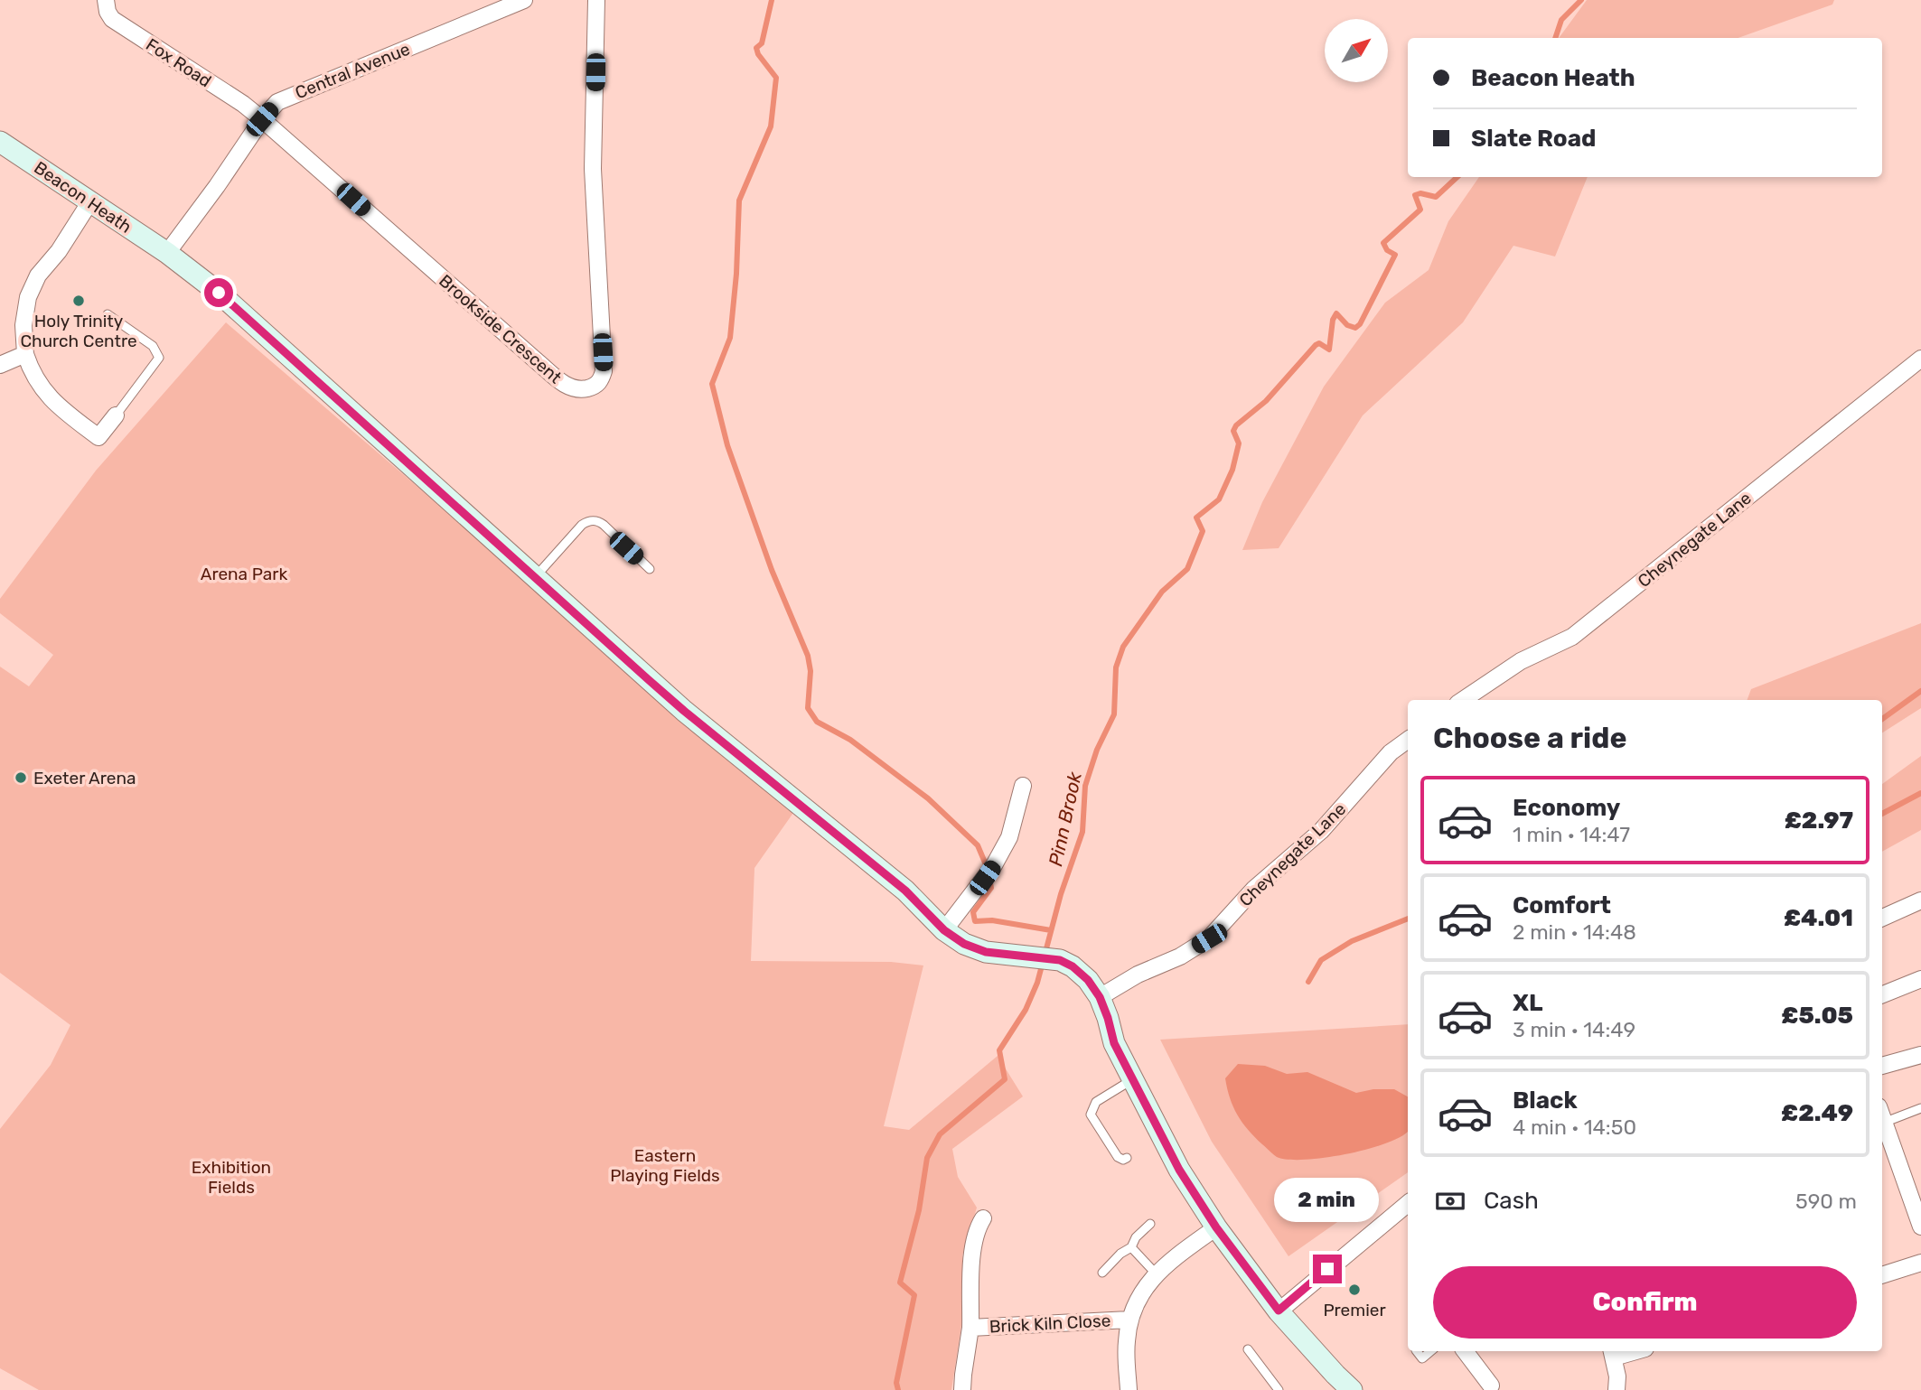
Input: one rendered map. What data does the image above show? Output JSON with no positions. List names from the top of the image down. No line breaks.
{"streets":{"street":["Fox Road","Central Avenue","Beacon Heath","Brookside Crescent","Cheynegate Lane","Brick Kiln Close"]},"crossings":[["Fox Road","Central Avenue"],["Fox Road","Brookside Crescent"],["Central Avenue","Beacon Heath"],["Central Avenue","Brookside Crescent"],["Beacon Heath","Cheynegate Lane"]],"water":["Pinn Brook"],"parks":["Arena Park","Eastern Playing Fields","Exhibition Fields"],"places":["Holy Trinity Church Centre","Exeter Arena","Premier"],"north":"top right","page":{"banner":["Beacon Heath","Slate Road"],"heading":"Choose a ride","list":[{"name":"Economy","note":"1 min · 14:47","value":"£2.97"},{"name":"Comfort","note":"2 min · 14:48","value":"£4.01"},{"name":"XL","note":"3 min · 14:49","value":"£5.05"},{"name":"Black","note":"4 min · 14:50","value":"£2.49"}],"pay":["Cash","590 m"],"bubble":"2 min","buttons":"Confirm"}}
